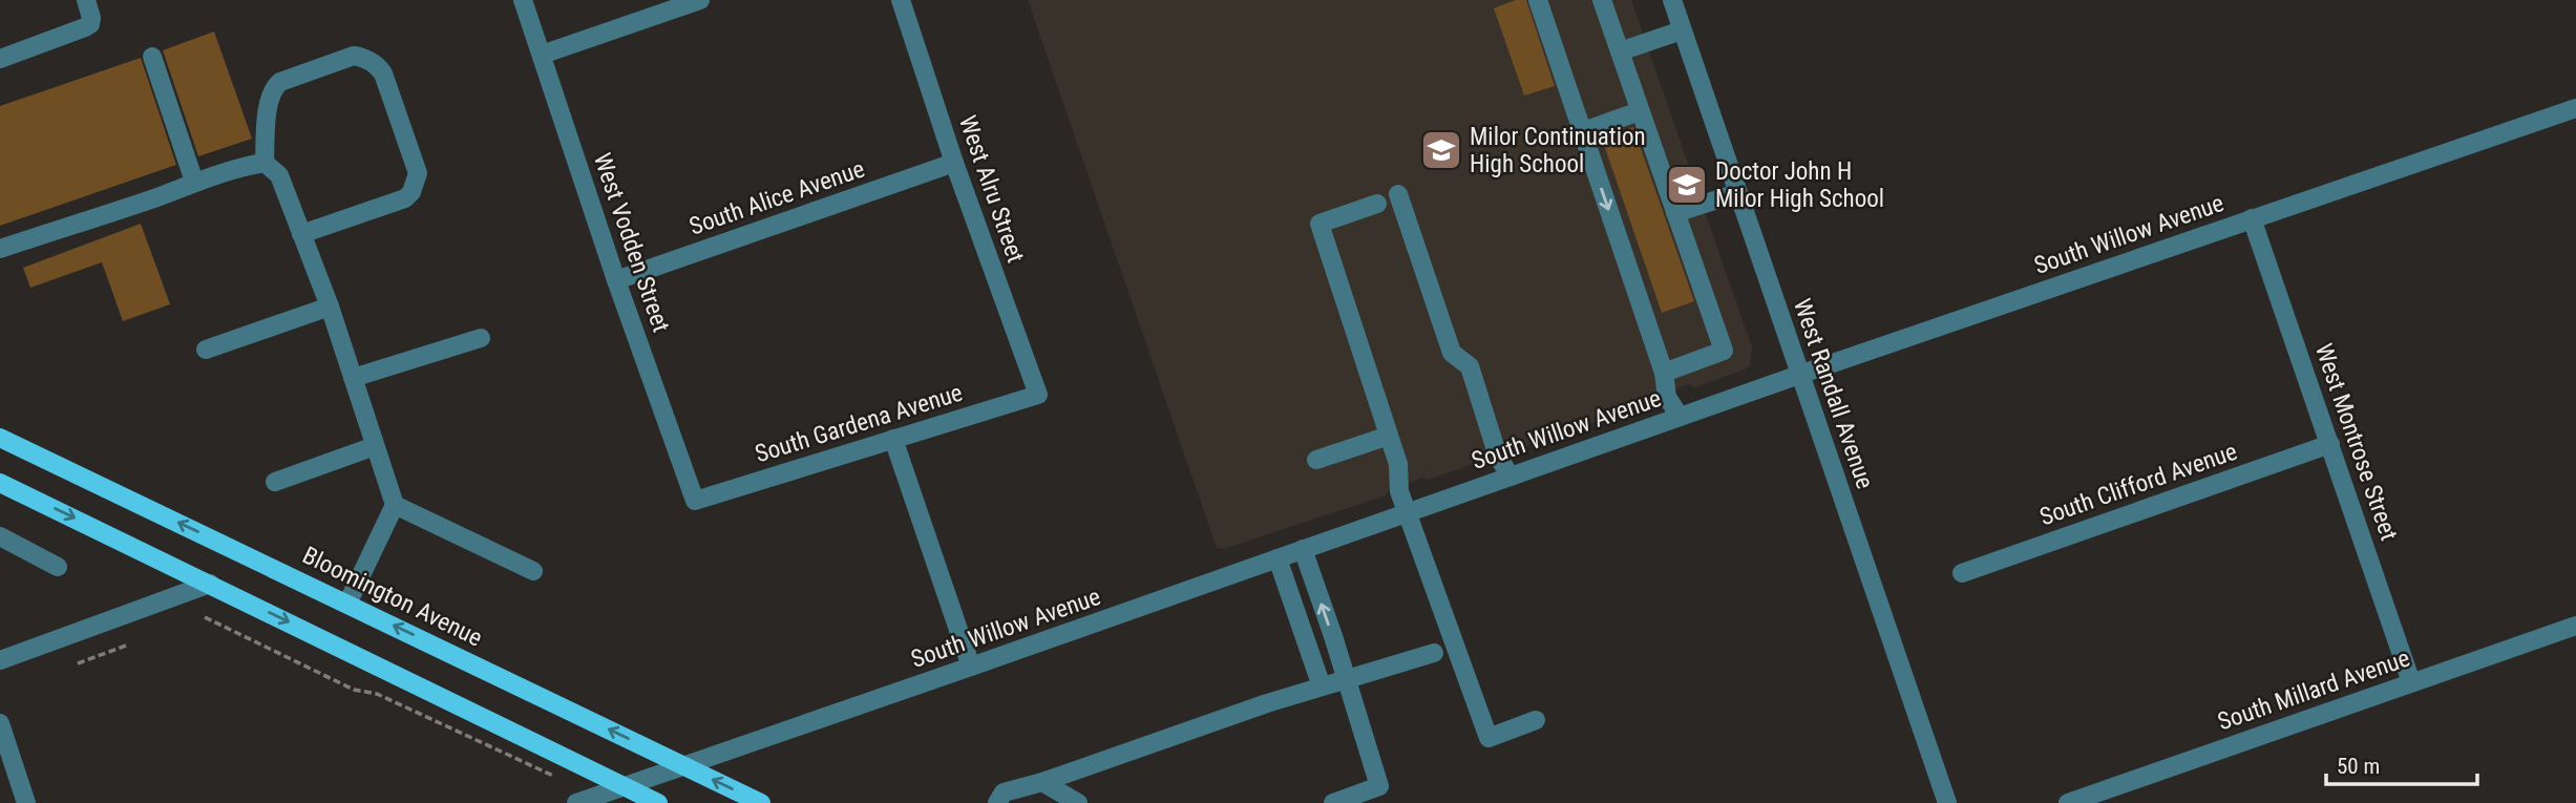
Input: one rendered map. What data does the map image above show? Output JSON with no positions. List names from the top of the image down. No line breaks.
{"streets":{"main road":["Bloomington Avenue"],"street":["West Alru Street","South Alice Avenue","South Willow Avenue","West Vodden Street","West Randall Avenue","South Gardena Avenue","West Montrose Street","South Clifford Avenue","South Millard Avenue"]},"crossings":[["West Alru Street","South Alice Avenue"],["West Alru Street","South Gardena Avenue"],["South Alice Avenue","West Vodden Street"],["South Willow Avenue","West Randall Avenue"],["South Willow Avenue","West Montrose Street"],["South Willow Avenue","Bloomington Avenue"],["West Vodden Street","South Gardena Avenue"],["West Montrose Street","South Clifford Avenue"],["West Montrose Street","South Millard Avenue"]],"places":{"school or university":["Milor Continuation High School","Doctor John H Milor High School"]},"scale_bar":"50 m"}
